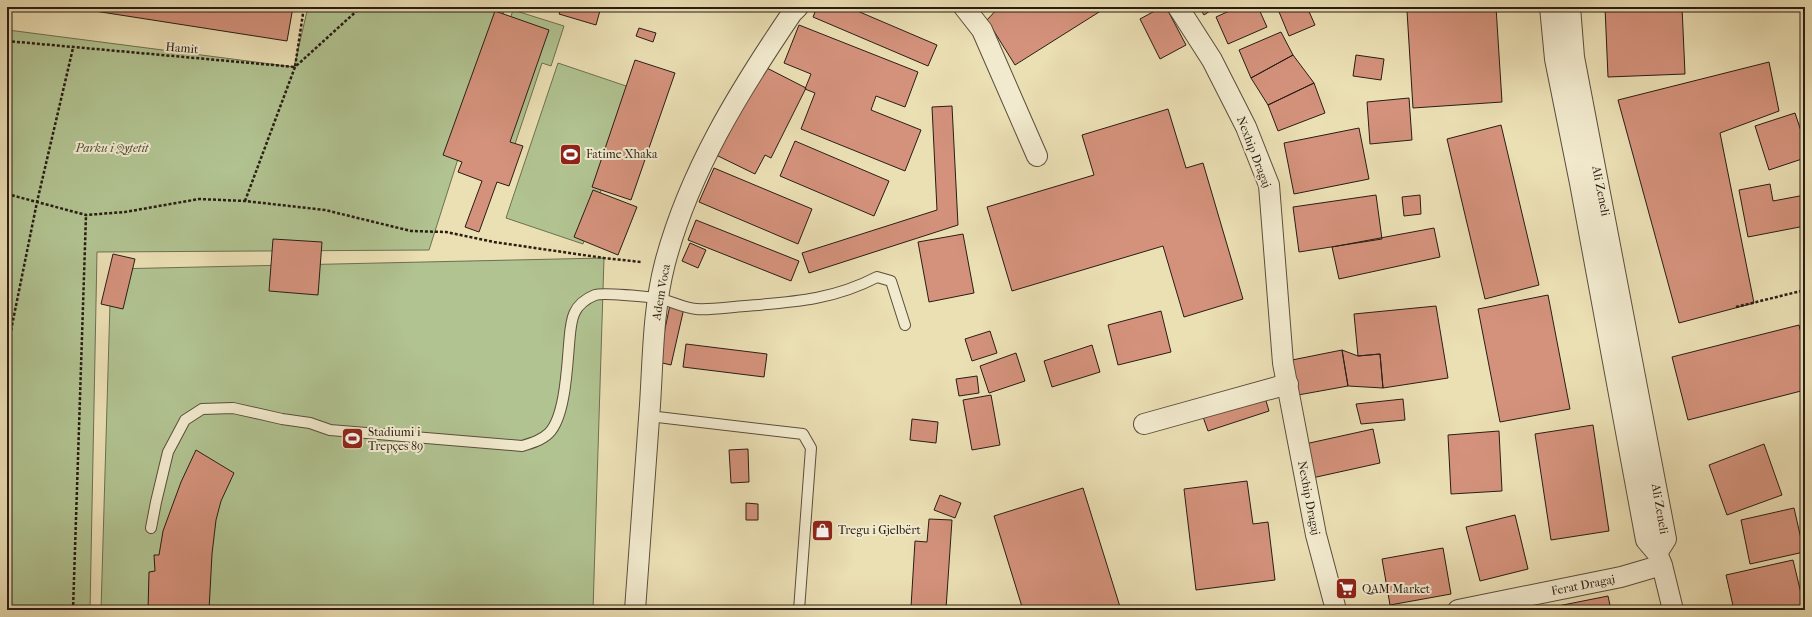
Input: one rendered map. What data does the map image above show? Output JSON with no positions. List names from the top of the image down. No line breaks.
{"streets":{"street":["Nexhip Dragaj","Ali Zeneli","Adem Voca","Ferat Dragaj"],"path":["Hamit"]},"crossings":[["Ali Zeneli","Ferat Dragaj"]],"parks":["Parku i Qytetit"],"places":{"sports":["Fatime Xhaka","Stadiumi i Trepçes 89"],"shop":["Tregu i Gjelbërt"],"supermarket":["QAM Market"]}}
